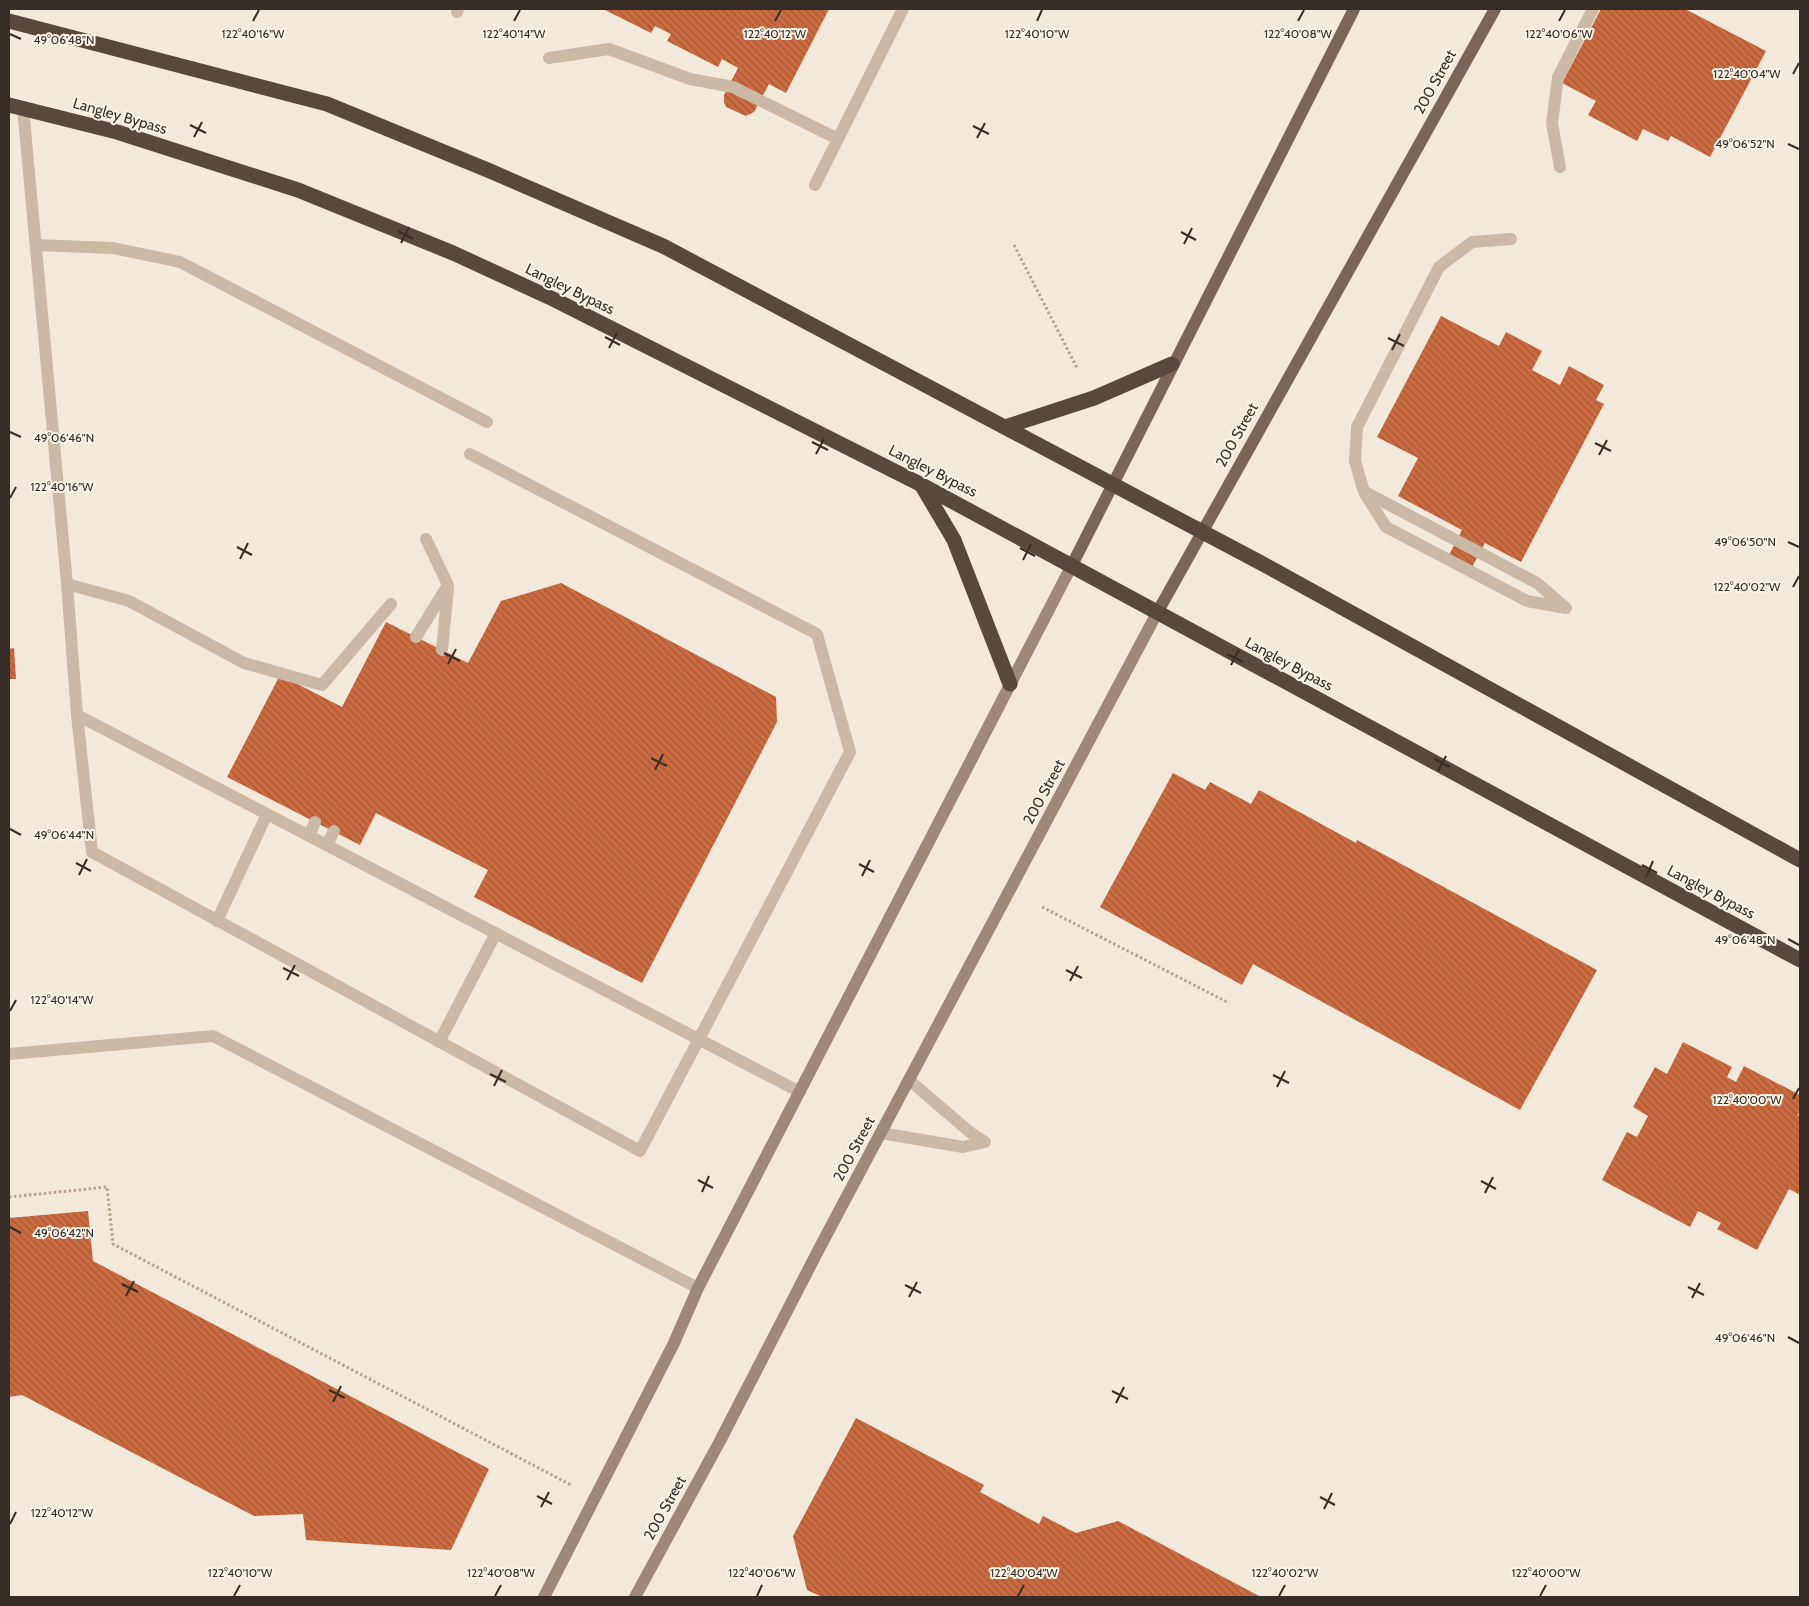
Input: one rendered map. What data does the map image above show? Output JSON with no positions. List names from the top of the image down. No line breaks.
{"streets":{"highway":["Langley Bypass"],"main road":["200 Street"]},"crossings":[["200 Street","Langley Bypass"]],"coordinates":["122°40'16\"W","122°40'14\"W","122°40'12\"W","122°40'10\"W","122°40'08\"W","122°40'06\"W","49°06'48\"N","122°40'04\"W","49°06'52\"N","49°06'46\"N","49°06'50\"N","122°40'02\"W","49°06'44\"N","122°40'00\"W","49°06'42\"N"]}
